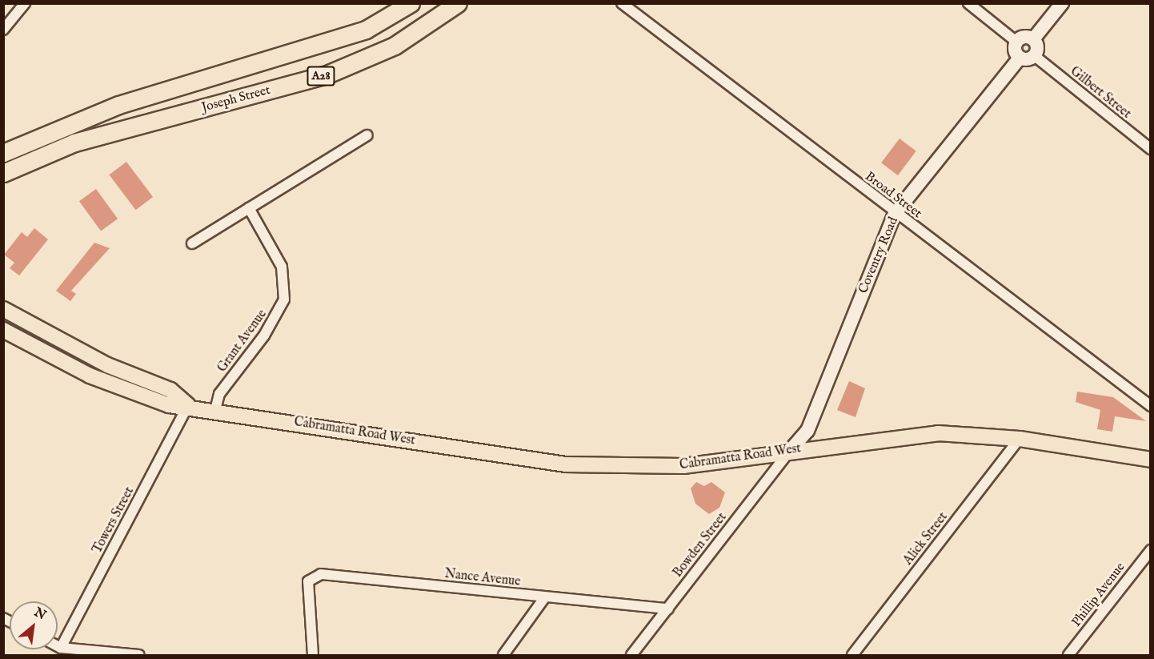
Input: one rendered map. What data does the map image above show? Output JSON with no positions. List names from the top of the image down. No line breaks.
{"streets":{"highway":["A28","Joseph Street"],"main road":["Cabramatta Road West"],"street":["Gilbert Street","Broad Street","Coventry Road","Grant Avenue","Towers Street","Alick Street","Bowden Street","Nance Avenue","Phillip Avenue"]},"crossings":[["Gilbert Street","Coventry Road"],["Broad Street","Coventry Road"],["Coventry Road","Cabramatta Road West"],["Coventry Road","Bowden Street"],["Grant Avenue","Cabramatta Road West"],["Cabramatta Road West","Towers Street"],["Cabramatta Road West","Alick Street"],["Cabramatta Road West","Bowden Street"],["Bowden Street","Nance Avenue"]],"north":"top right"}
